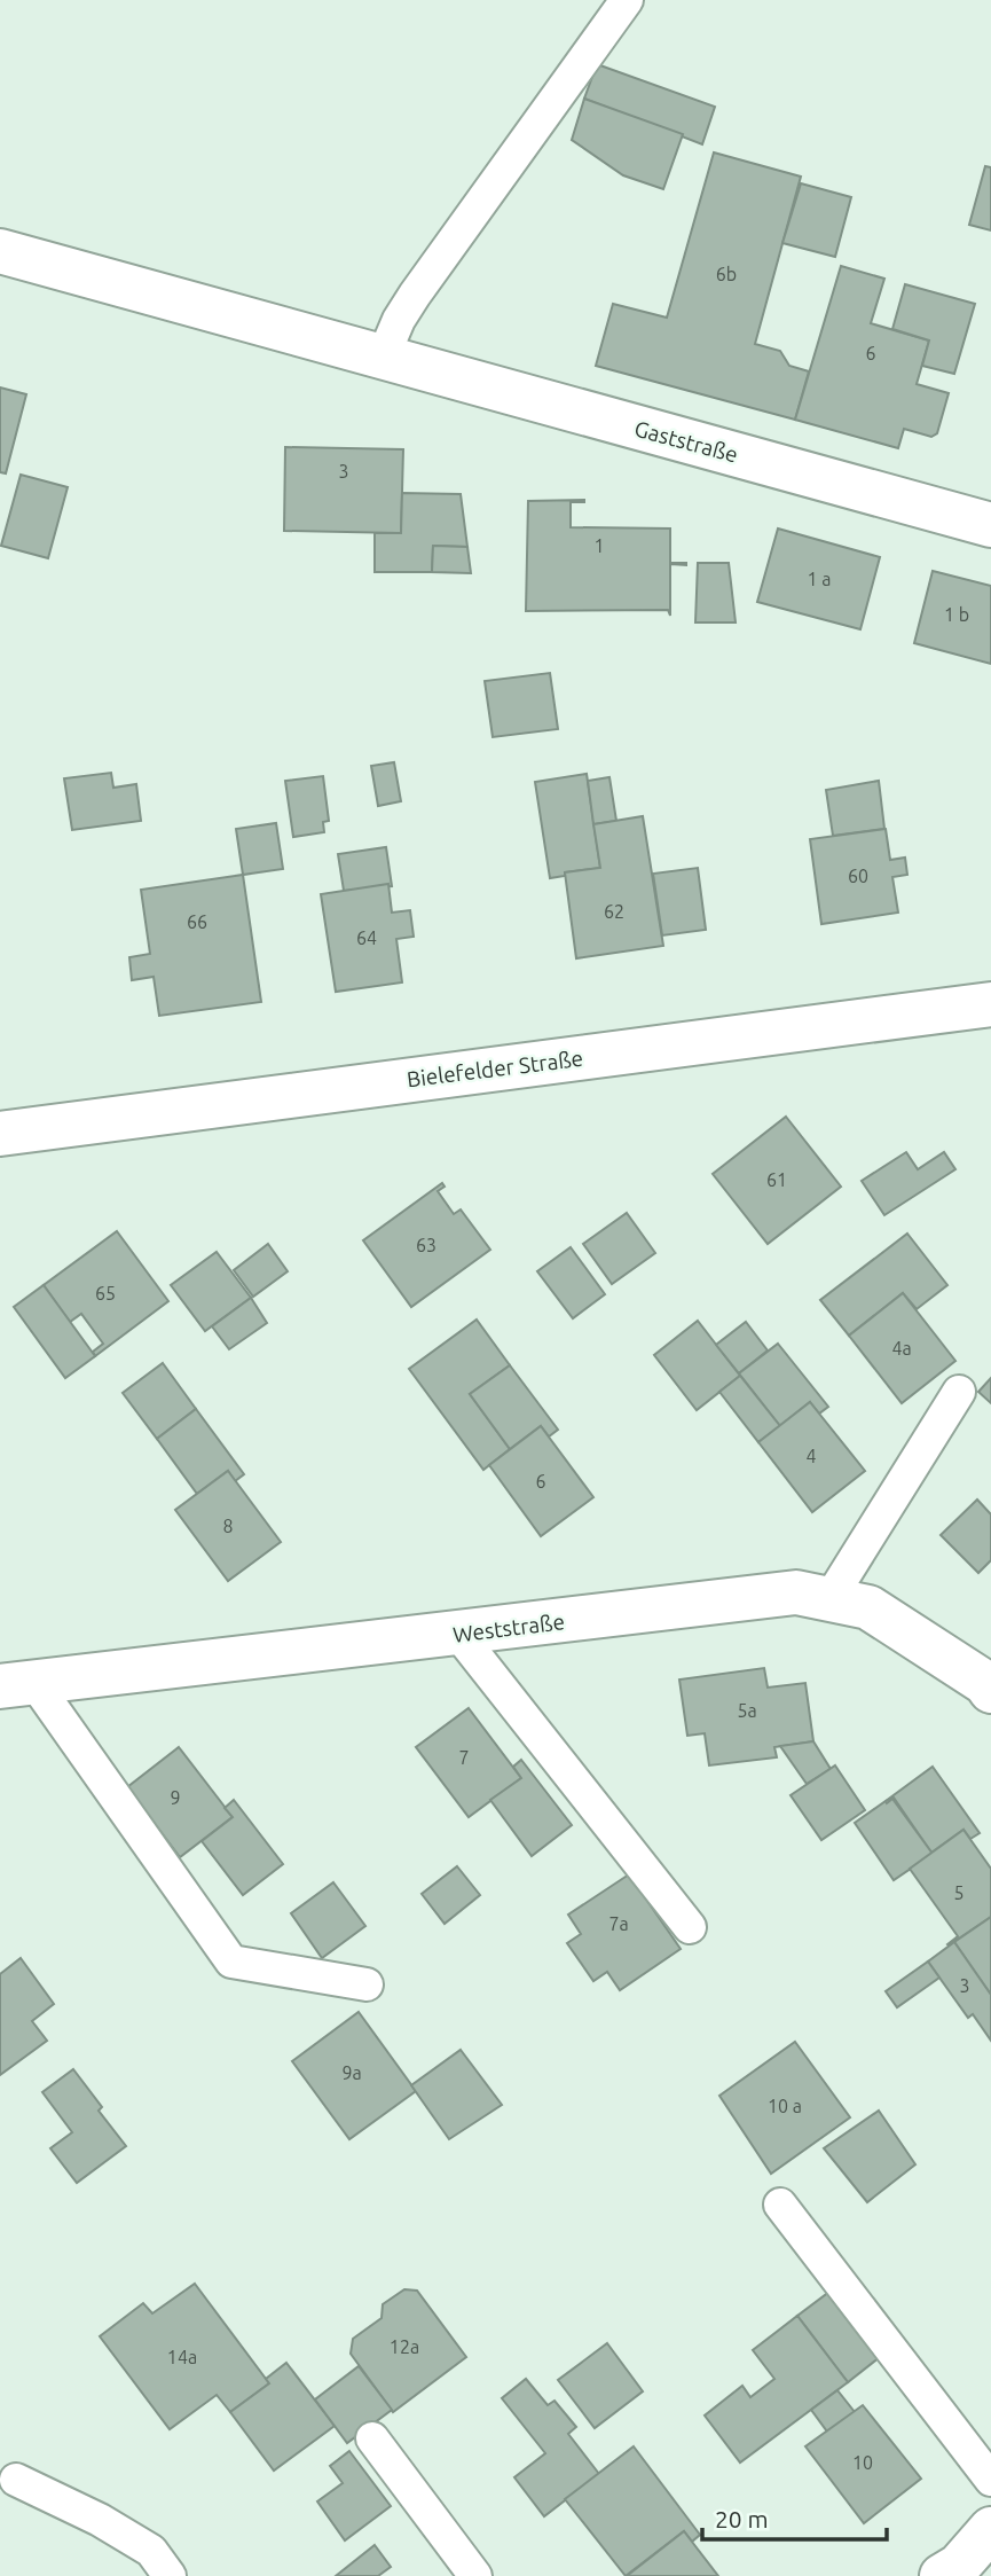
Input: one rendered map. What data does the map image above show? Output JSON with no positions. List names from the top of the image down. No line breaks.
{"streets":{"street":["Gaststraße","Bielefelder Straße","Weststraße"]},"house_numbers":["6b","6","3","1","1 a","1 b","60","62","66","64","61","63","65","4a","4","6","8","5a","7","9","5","7a","3","9a","10 a","12a","14a","10"],"scale_bar":"20 m"}
